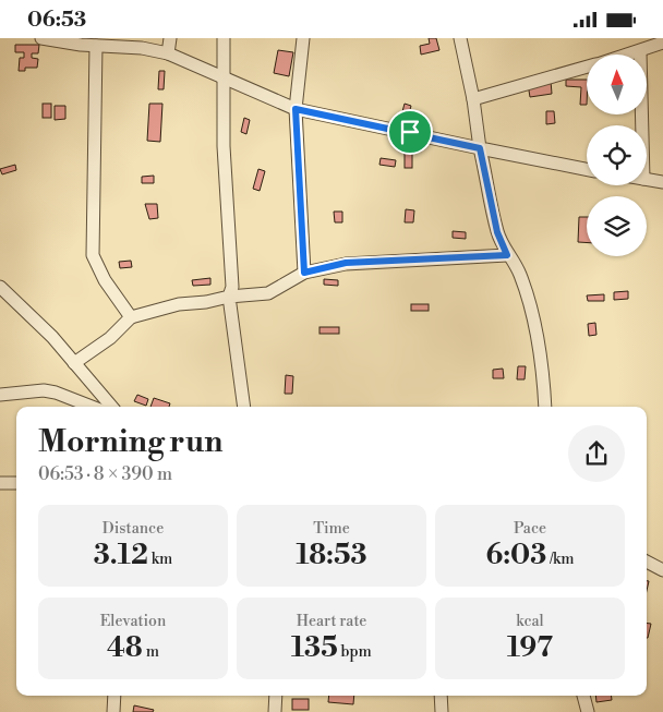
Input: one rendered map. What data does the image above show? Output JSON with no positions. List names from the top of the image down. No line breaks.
{"north":"top","page":{"status":"06:53","heading":["Morning run","06:53 · 8 × 390 m"],"stats":[["Distance","3.12 km"],["Time","18:53"],["Pace","6:03 /km"],["Elevation","48 m"],["Heart rate","135 bpm"],["kcal","197"]]}}
